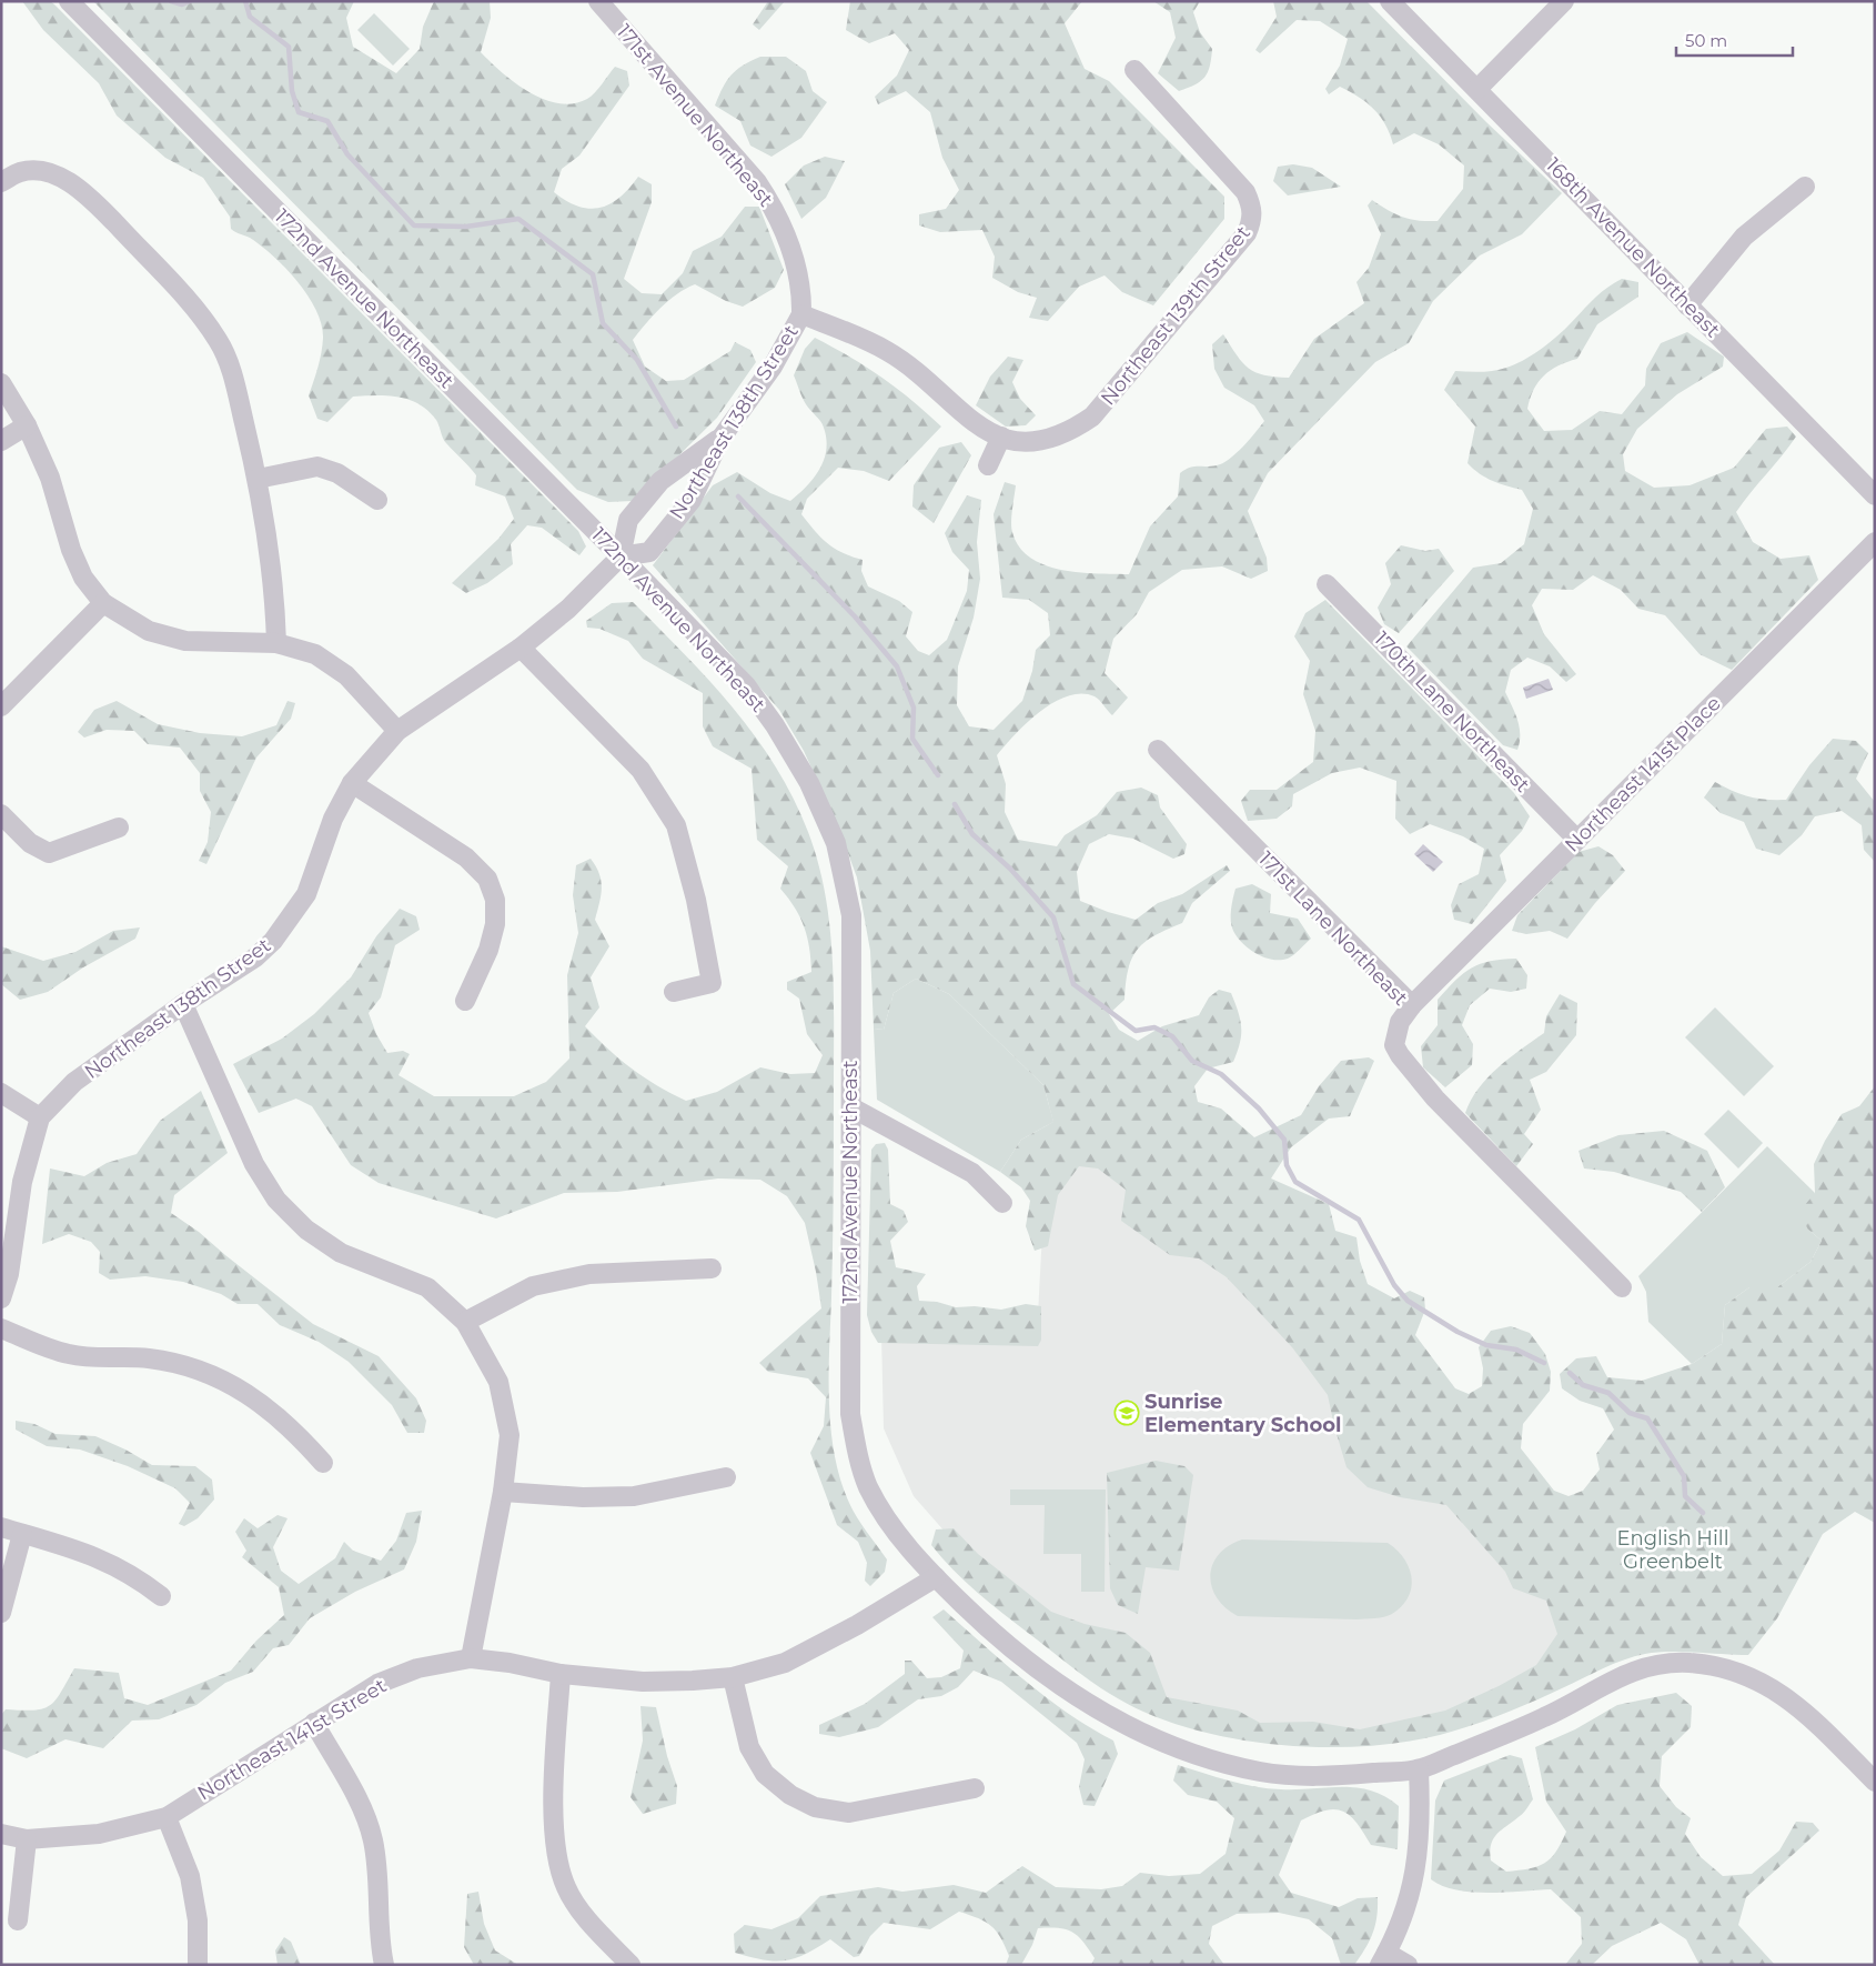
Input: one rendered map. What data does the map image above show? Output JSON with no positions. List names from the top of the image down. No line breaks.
{"streets":{"street":["171st Avenue Northeast","168th Avenue Northeast","172nd Avenue Northeast","Northeast 139th Street","Northeast 138th Street","170th Lane Northeast","Northeast 141st Place","171st Lane Northeast","Northeast 141st Street"]},"crossings":[["171st Avenue Northeast","Northeast 138th Street"],["172nd Avenue Northeast","Northeast 138th Street"],["172nd Avenue Northeast","Northeast 141st Street"],["170th Lane Northeast","Northeast 141st Place"],["Northeast 141st Place","171st Lane Northeast"]],"parks":["English Hill Greenbelt"],"places":{"school or university":["Sunrise Elementary School"]},"scale_bar":"50 m"}
